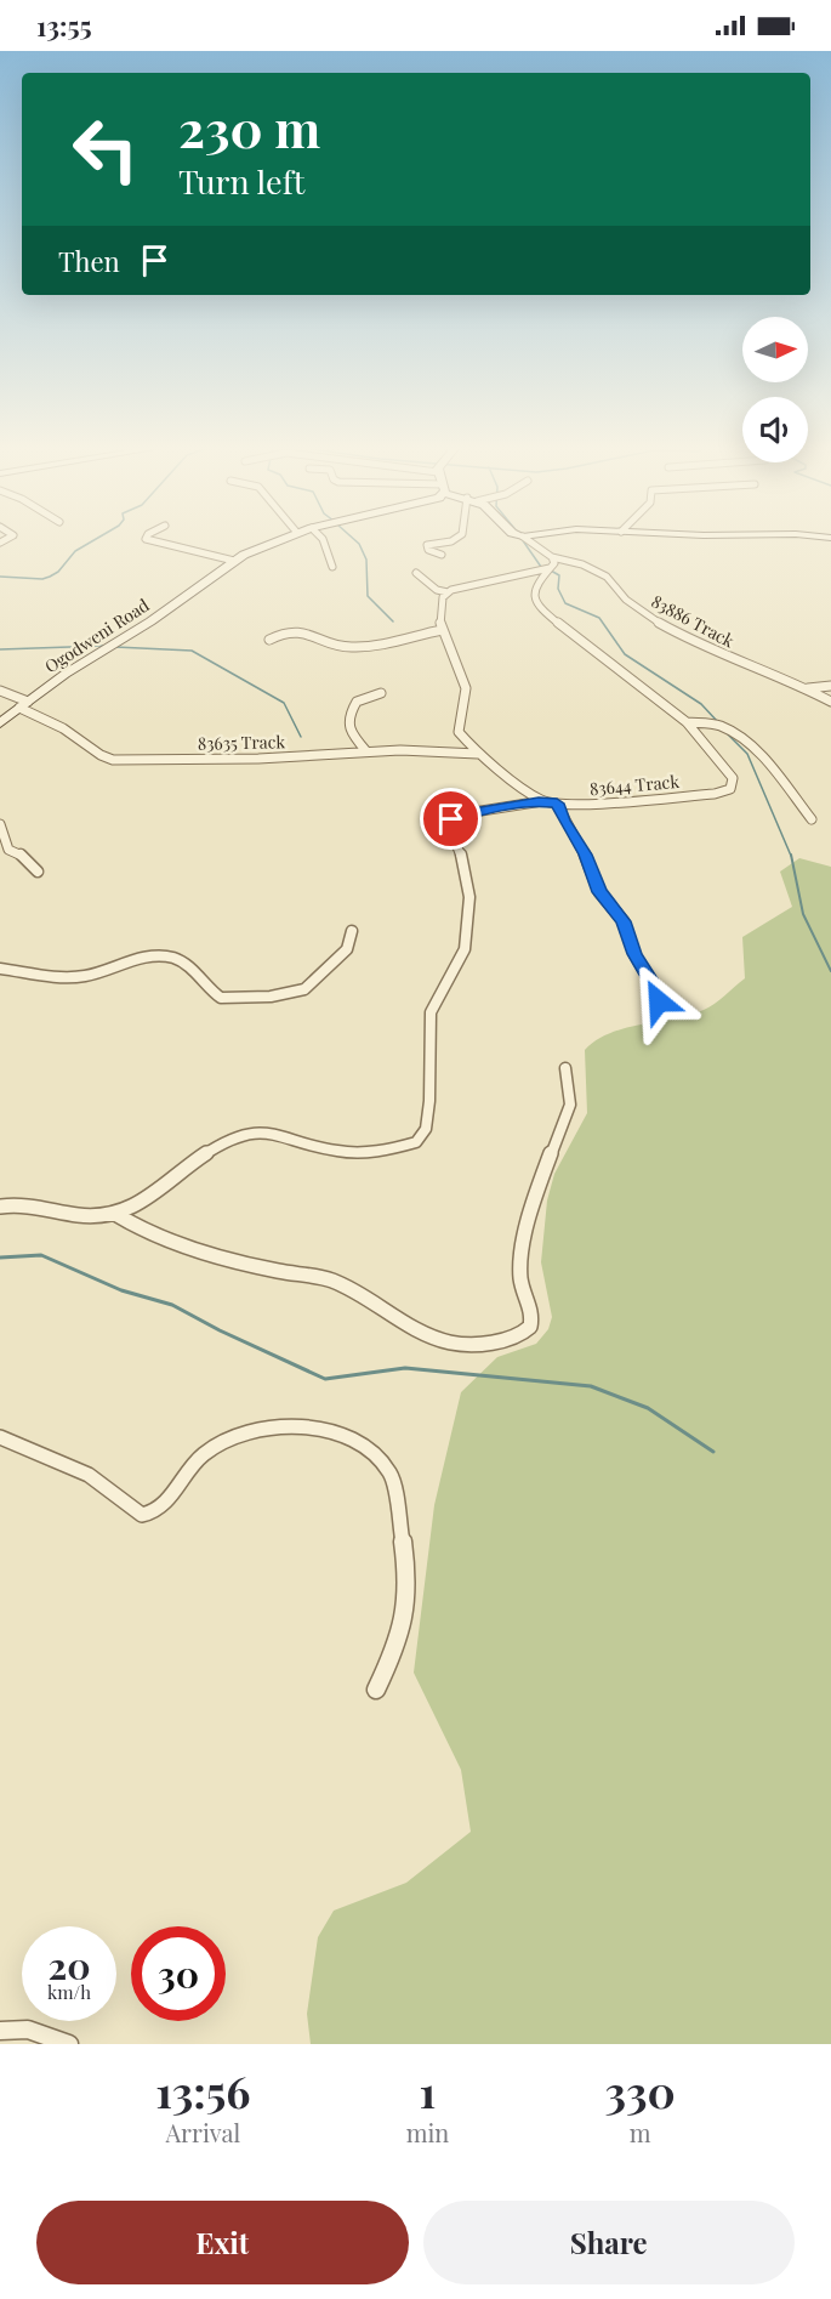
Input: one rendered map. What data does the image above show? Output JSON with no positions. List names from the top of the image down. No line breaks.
{"streets":{"street":["83886 Track","Ogodweni Road","83635 Track","83644 Track"]},"crossings":[["83886 Track","83644 Track"],["Ogodweni Road","83635 Track"],["83635 Track","83644 Track"]],"north":"right","page":{"status":"13:55","turn":["230 m","Turn left"],"then":"Then","speed":"20 km/h","limit":"30","eta":["13:56","Arrival","1","min","330","m"],"buttons":["Exit","Share"]}}
